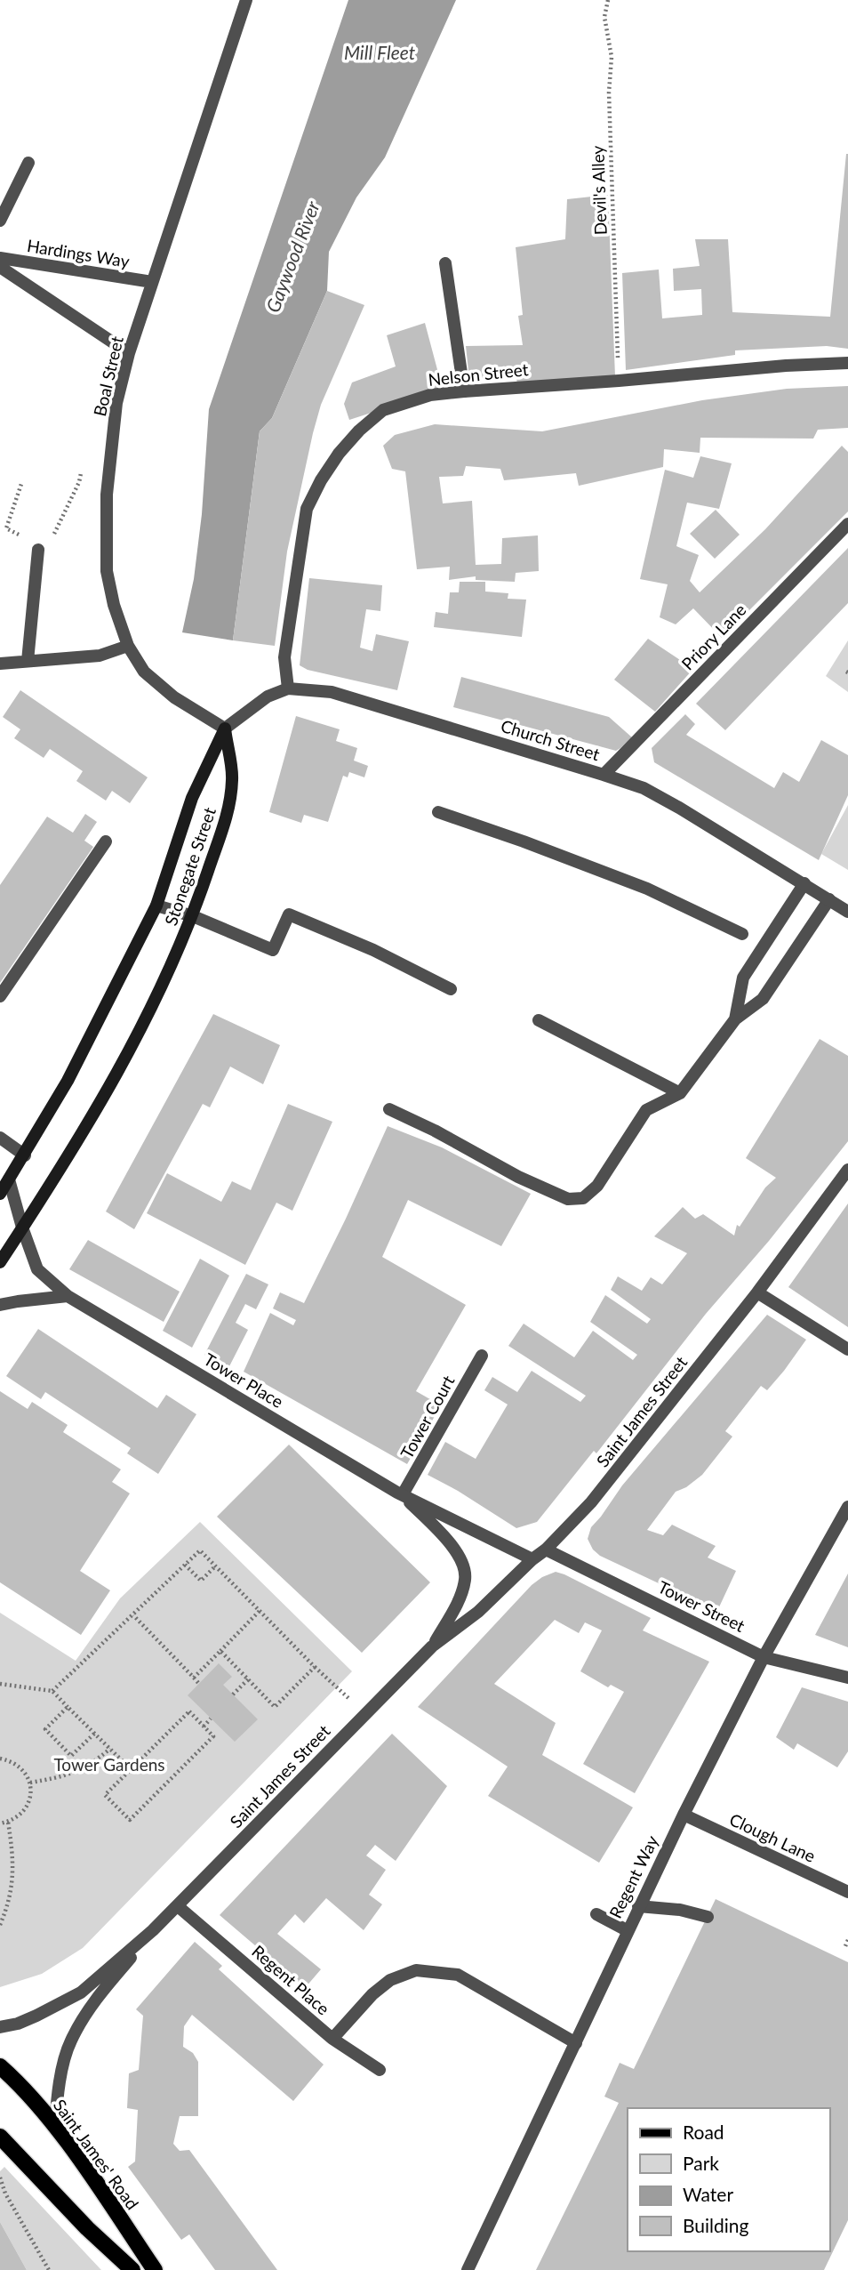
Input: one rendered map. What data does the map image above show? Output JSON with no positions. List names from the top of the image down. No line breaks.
{"streets":{"main road":["Saint James' Road"],"street":["Hardings Way","Nelson Street","Boal Street","Priory Lane","Church Street","Stonegate Street","Tower Place","Saint James Street","Tower Court","Tower Street","Clough Lane","Regent Way","Regent Place"],"path":["Devil's Alley"]},"crossings":[["Devil's Alley","Nelson Street"],["Hardings Way","Boal Street"],["Nelson Street","Church Street"],["Boal Street","Stonegate Street"],["Priory Lane","Church Street"],["Stonegate Street","Tower Place"],["Tower Place","Saint James Street"],["Tower Place","Tower Court"],["Saint James Street","Tower Street"],["Saint James Street","Regent Place"],["Saint James Street","Saint James' Road"],["Tower Street","Regent Way"],["Clough Lane","Regent Way"],["Regent Way","Regent Place"]],"water":["Mill Fleet","Gaywood River"],"parks":["Tower Gardens"],"legend":["Road","Park","Water","Building"]}
